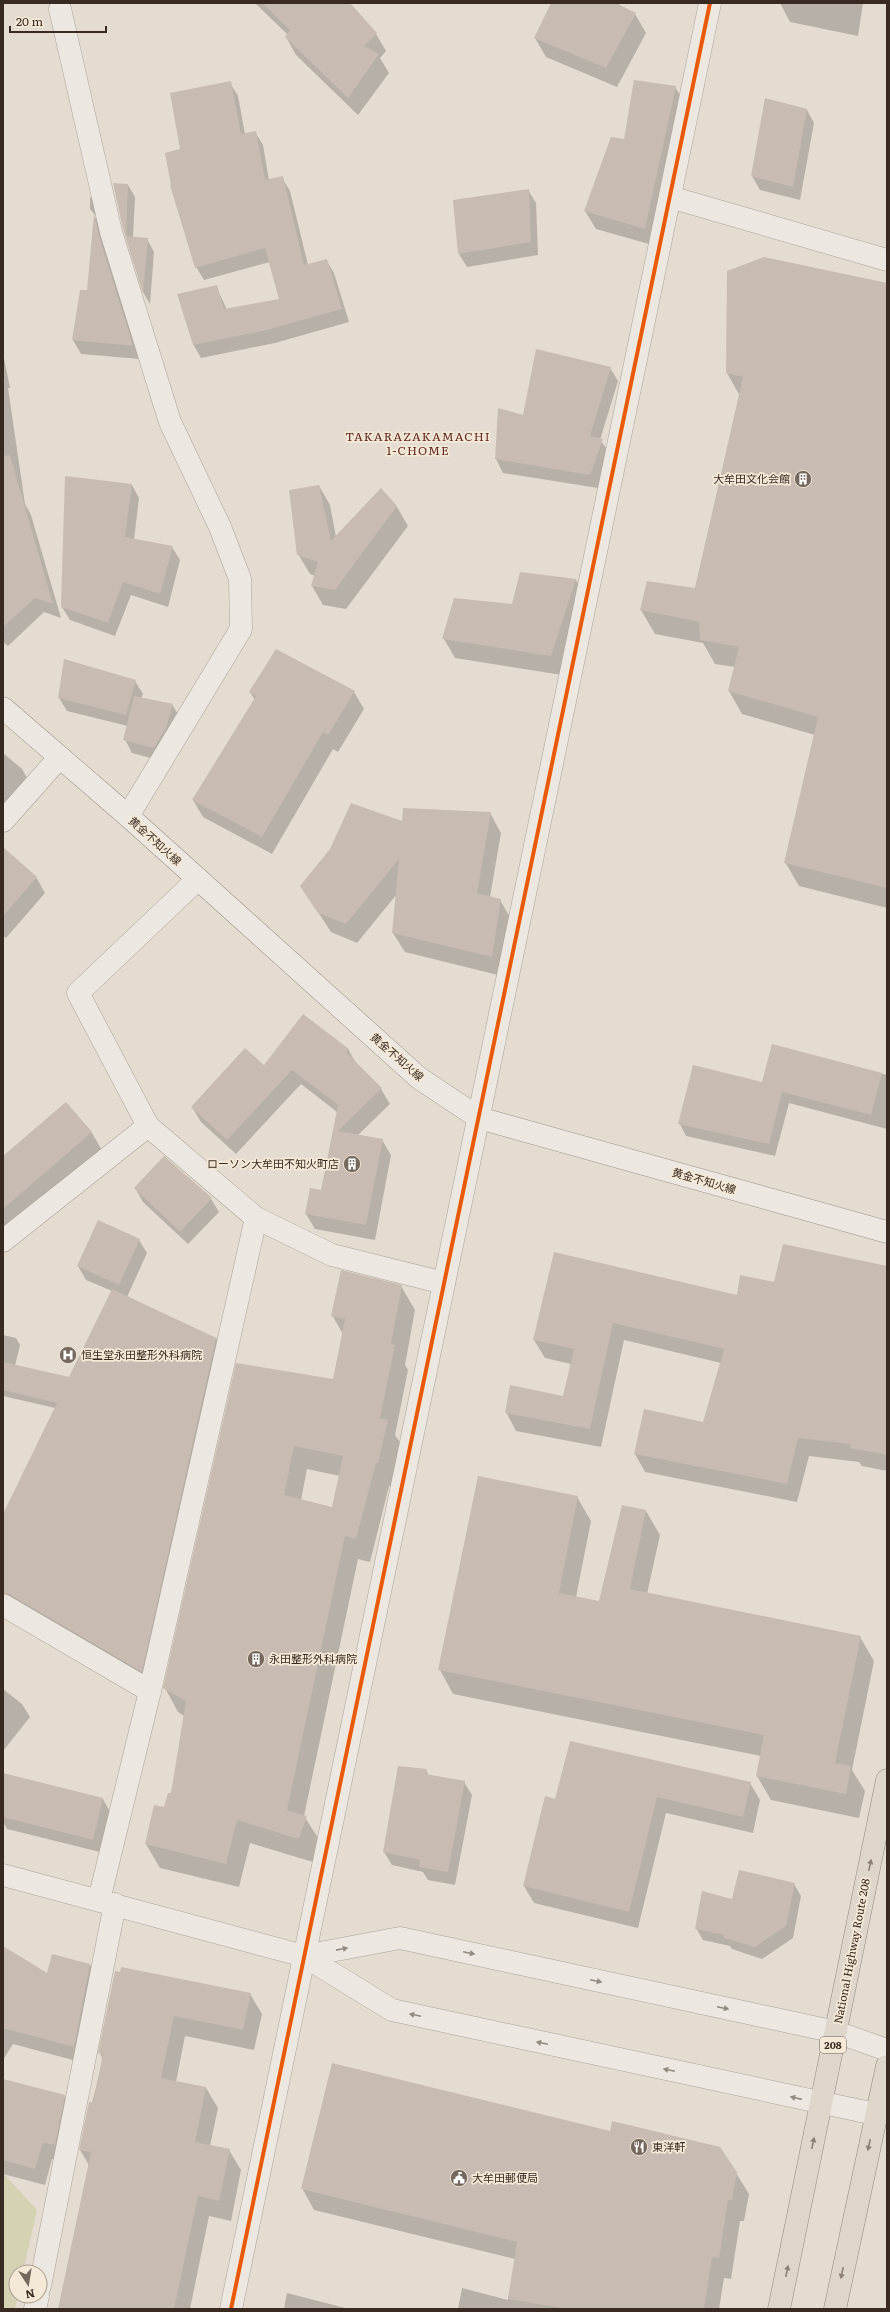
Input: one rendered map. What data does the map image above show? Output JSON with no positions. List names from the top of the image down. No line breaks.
{"streets":{"highway":["National Highway Route 208","208"],"street":["黄金不知火線"]},"districts":["TAKARAZAKAMACHI 1-CHOME"],"places":{"building":["大牟田文化会館","ローソン大牟田不知火町店","永田整形外科病院"],"hospital":["恒生堂永田整形外科病院"],"restaurant":["東洋軒"],"public building":["大牟田郵便局"]},"scale_bar":"20 m","north":"bottom"}
